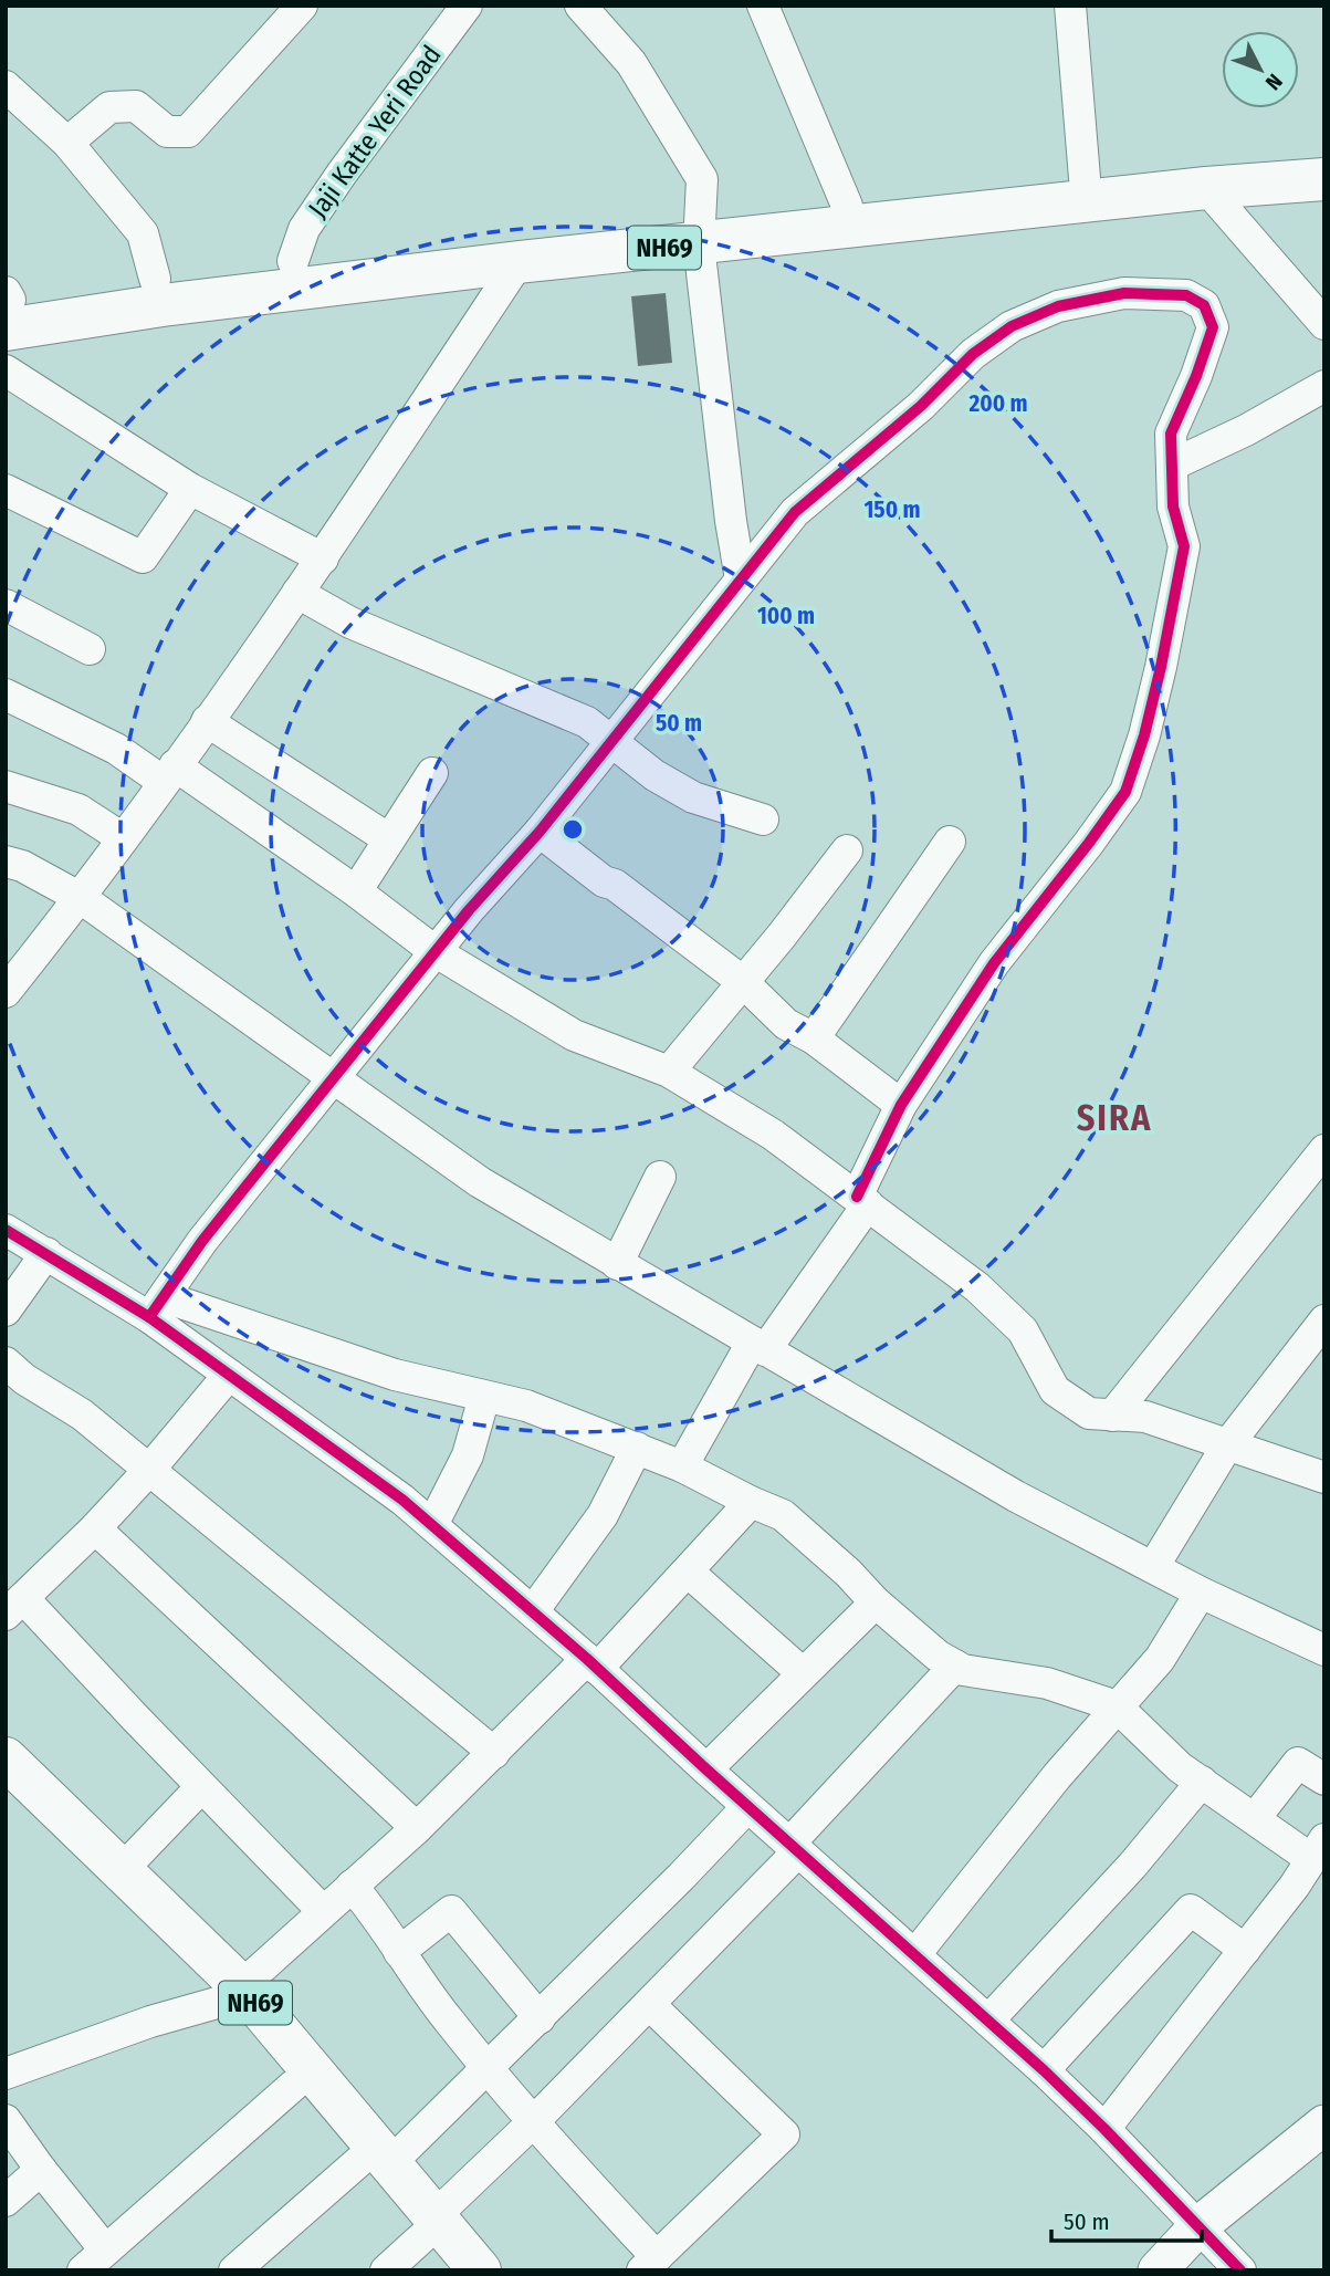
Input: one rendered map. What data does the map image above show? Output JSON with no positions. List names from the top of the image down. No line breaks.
{"streets":{"highway":["NH69"],"street":["Jaji Katte Yeri Road"]},"crossings":[["Jaji Katte Yeri Road","NH69"]],"districts":["SIRA"],"scale_bar":"50 m","north":"bottom right","rings":["200 m","150 m","100 m","50 m"]}
